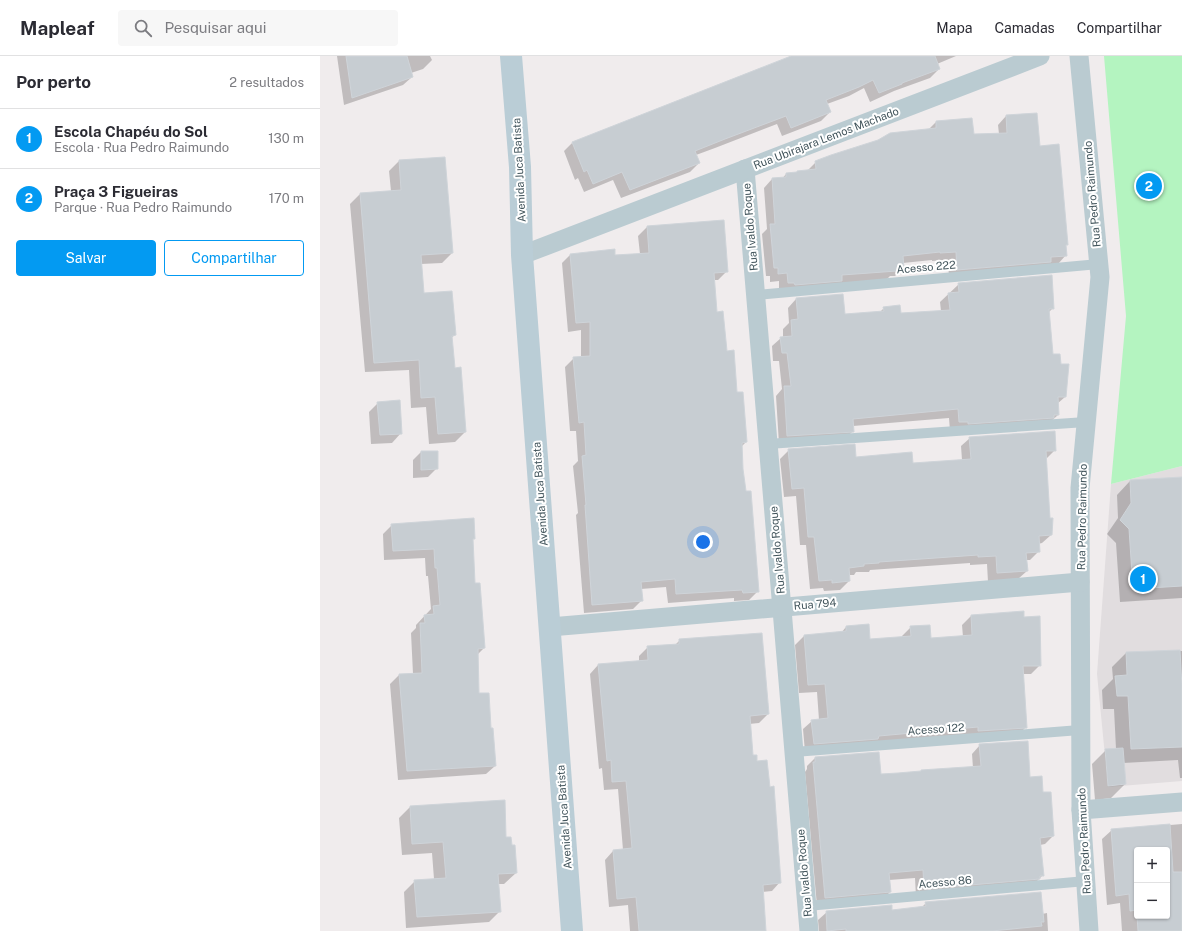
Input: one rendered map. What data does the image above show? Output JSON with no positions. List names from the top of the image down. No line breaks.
{"streets":{"main road":["Avenida Juca Batista"],"street":["Rua Ubirajara Lemos Machado","Rua Pedro Raimundo","Rua Ivaldo Roque","Rua 794"],"lane":["Acesso 222","Acesso 122","Acesso 86"]},"crossings":[["Rua Ubirajara Lemos Machado","Avenida Juca Batista"],["Rua Ubirajara Lemos Machado","Rua Ivaldo Roque"],["Avenida Juca Batista","Rua 794"],["Rua Pedro Raimundo","Acesso 222"],["Rua Pedro Raimundo","Rua 794"],["Rua Pedro Raimundo","Acesso 122"],["Rua Pedro Raimundo","Acesso 86"],["Rua Ivaldo Roque","Acesso 222"],["Rua Ivaldo Roque","Rua 794"],["Rua Ivaldo Roque","Acesso 122"],["Rua Ivaldo Roque","Acesso 86"]],"page":{"header":"Mapleaf","search":"Pesquisar aqui","nav":["Mapa","Camadas","Compartilhar"],"heading":["Por perto","2 resultados"],"list":[{"mark":"1","name":"Escola Chapéu do Sol","note":"Escola · Rua Pedro Raimundo","value":"130 m"},{"mark":"2","name":"Praça 3 Figueiras","note":"Parque · Rua Pedro Raimundo","value":"170 m"}],"pins":["2","1"],"buttons":["Salvar","Compartilhar"],"map_buttons":["+","−"]}}
